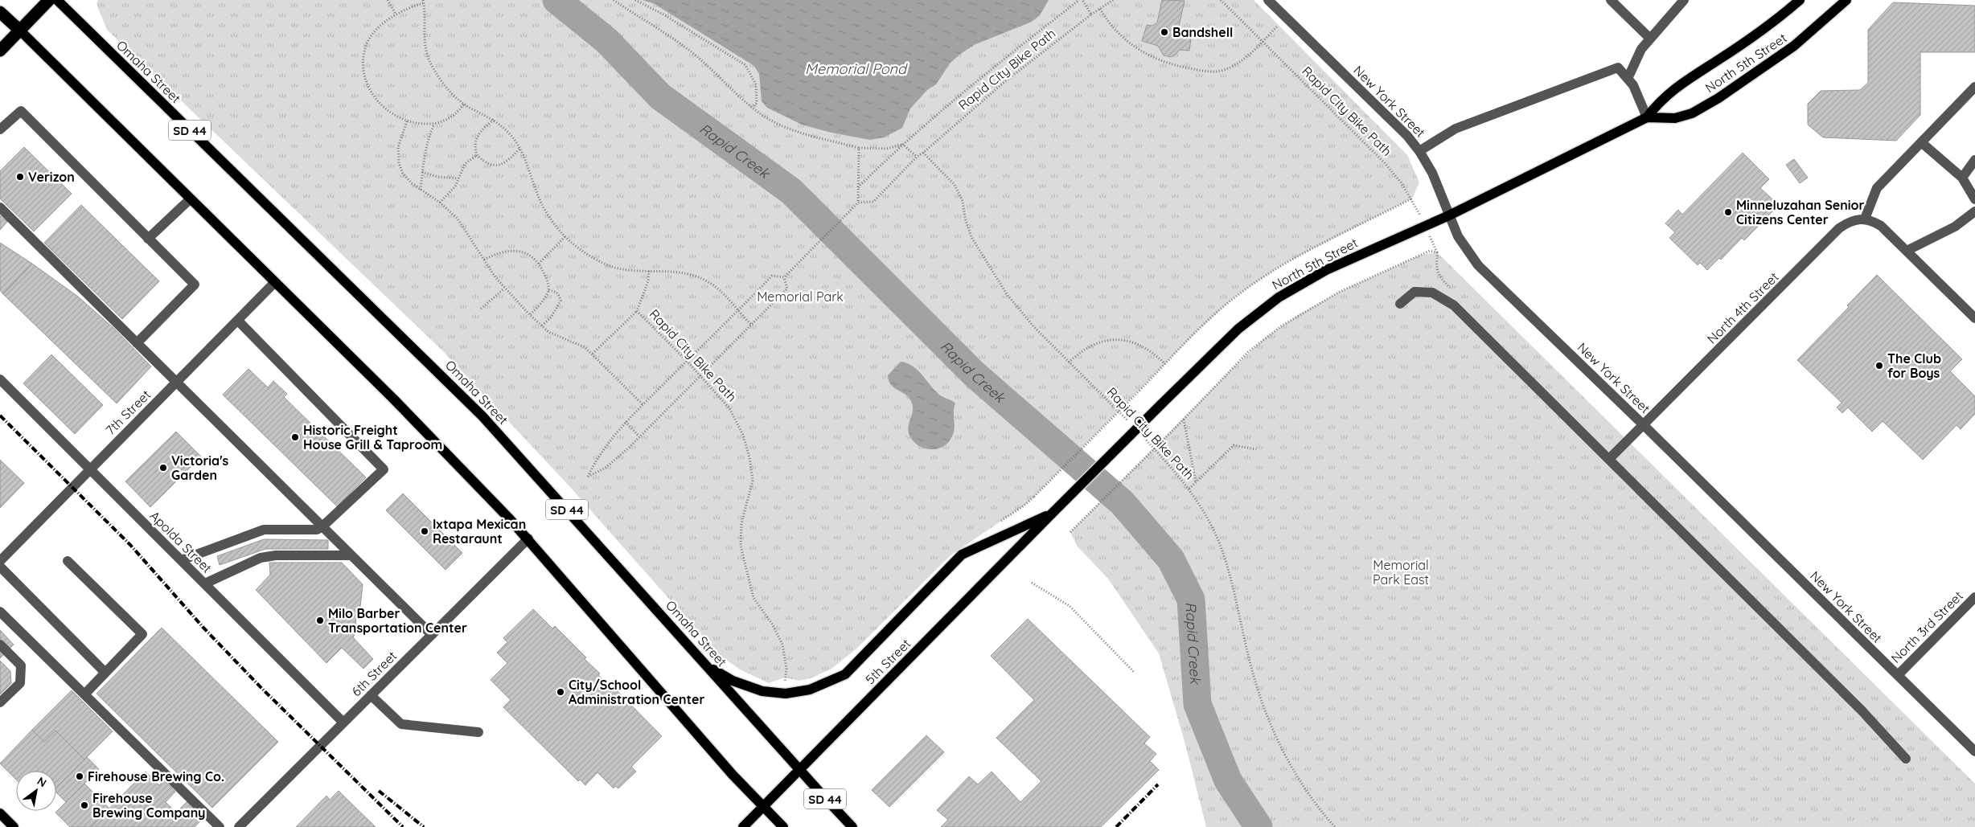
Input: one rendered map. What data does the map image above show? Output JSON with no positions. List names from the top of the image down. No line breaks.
{"streets":{"main road":["North 5th Street","Omaha Street","SD 44","5th Street"],"street":["New York Street","North 4th Street","7th Street","Apolda Street","North 3rd Street","6th Street"],"path":["Rapid City Bike Path"]},"crossings":[["North 5th Street","Rapid City Bike Path"],["North 5th Street","New York Street"],["North 5th Street","5th Street"],["Omaha Street","5th Street"],["New York Street","North 4th Street"],["New York Street","North 3rd Street"],["7th Street","Apolda Street"],["Apolda Street","6th Street"]],"water":["Memorial Pond","Rapid Creek"],"parks":["Memorial Park","Memorial Park East"],"places":["Bandshell","Verizon","Minneluzahan Senior Citizens Center","The Club for Boys","Historic Freight House Grill & Taproom","Victoria's Garden","Ixtapa Mexican Restaraunt","Milo Barber Transportation Center","City/School Administration Center","Firehouse Brewing Co.","Firehouse Brewing Company"],"north":"top right"}
